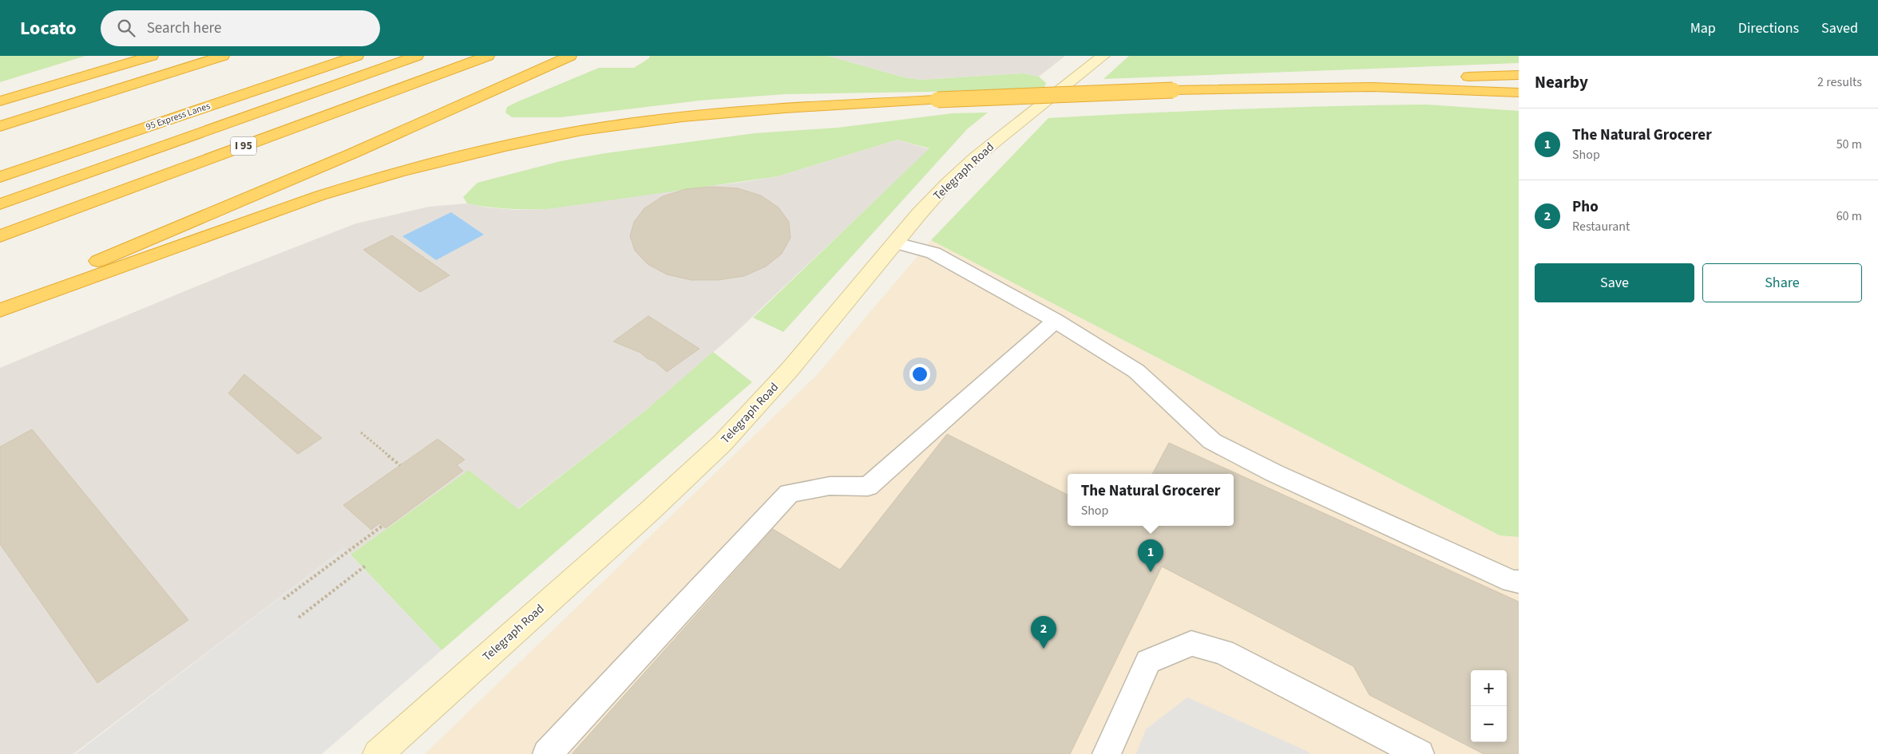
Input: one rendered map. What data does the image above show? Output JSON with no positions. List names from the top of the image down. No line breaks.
{"streets":{"highway":["95 Express Lanes","I 95"],"street":["Telegraph Road"]},"page":{"header":"Locato","search":"Search here","nav":["Map","Directions","Saved"],"heading":["Nearby","2 results"],"list":[{"mark":"1","name":"The Natural Grocerer","note":"Shop","value":"50 m"},{"mark":"2","name":"Pho","note":"Restaurant","value":"60 m"}],"buttons":["Save","Share"],"popup":["The Natural Grocerer","Shop"],"pins":["1","2"],"map_buttons":["+","−"]}}
